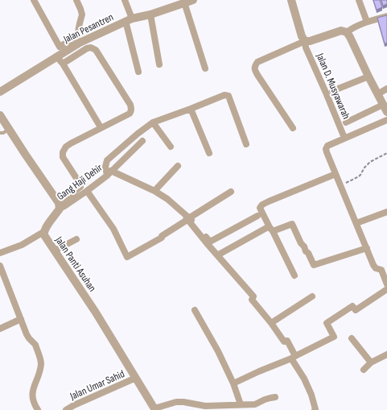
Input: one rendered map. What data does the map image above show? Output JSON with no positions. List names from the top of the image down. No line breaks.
{"streets":{"street":["Jalan Pesantren","Jalan D. Musyawarah","Gang Haji Dehir","Jalan Panti Asuhan","Jalan Umar Sahid"]},"crossings":[["Gang Haji Dehir","Jalan Panti Asuhan"],["Jalan Panti Asuhan","Jalan Umar Sahid"]]}
